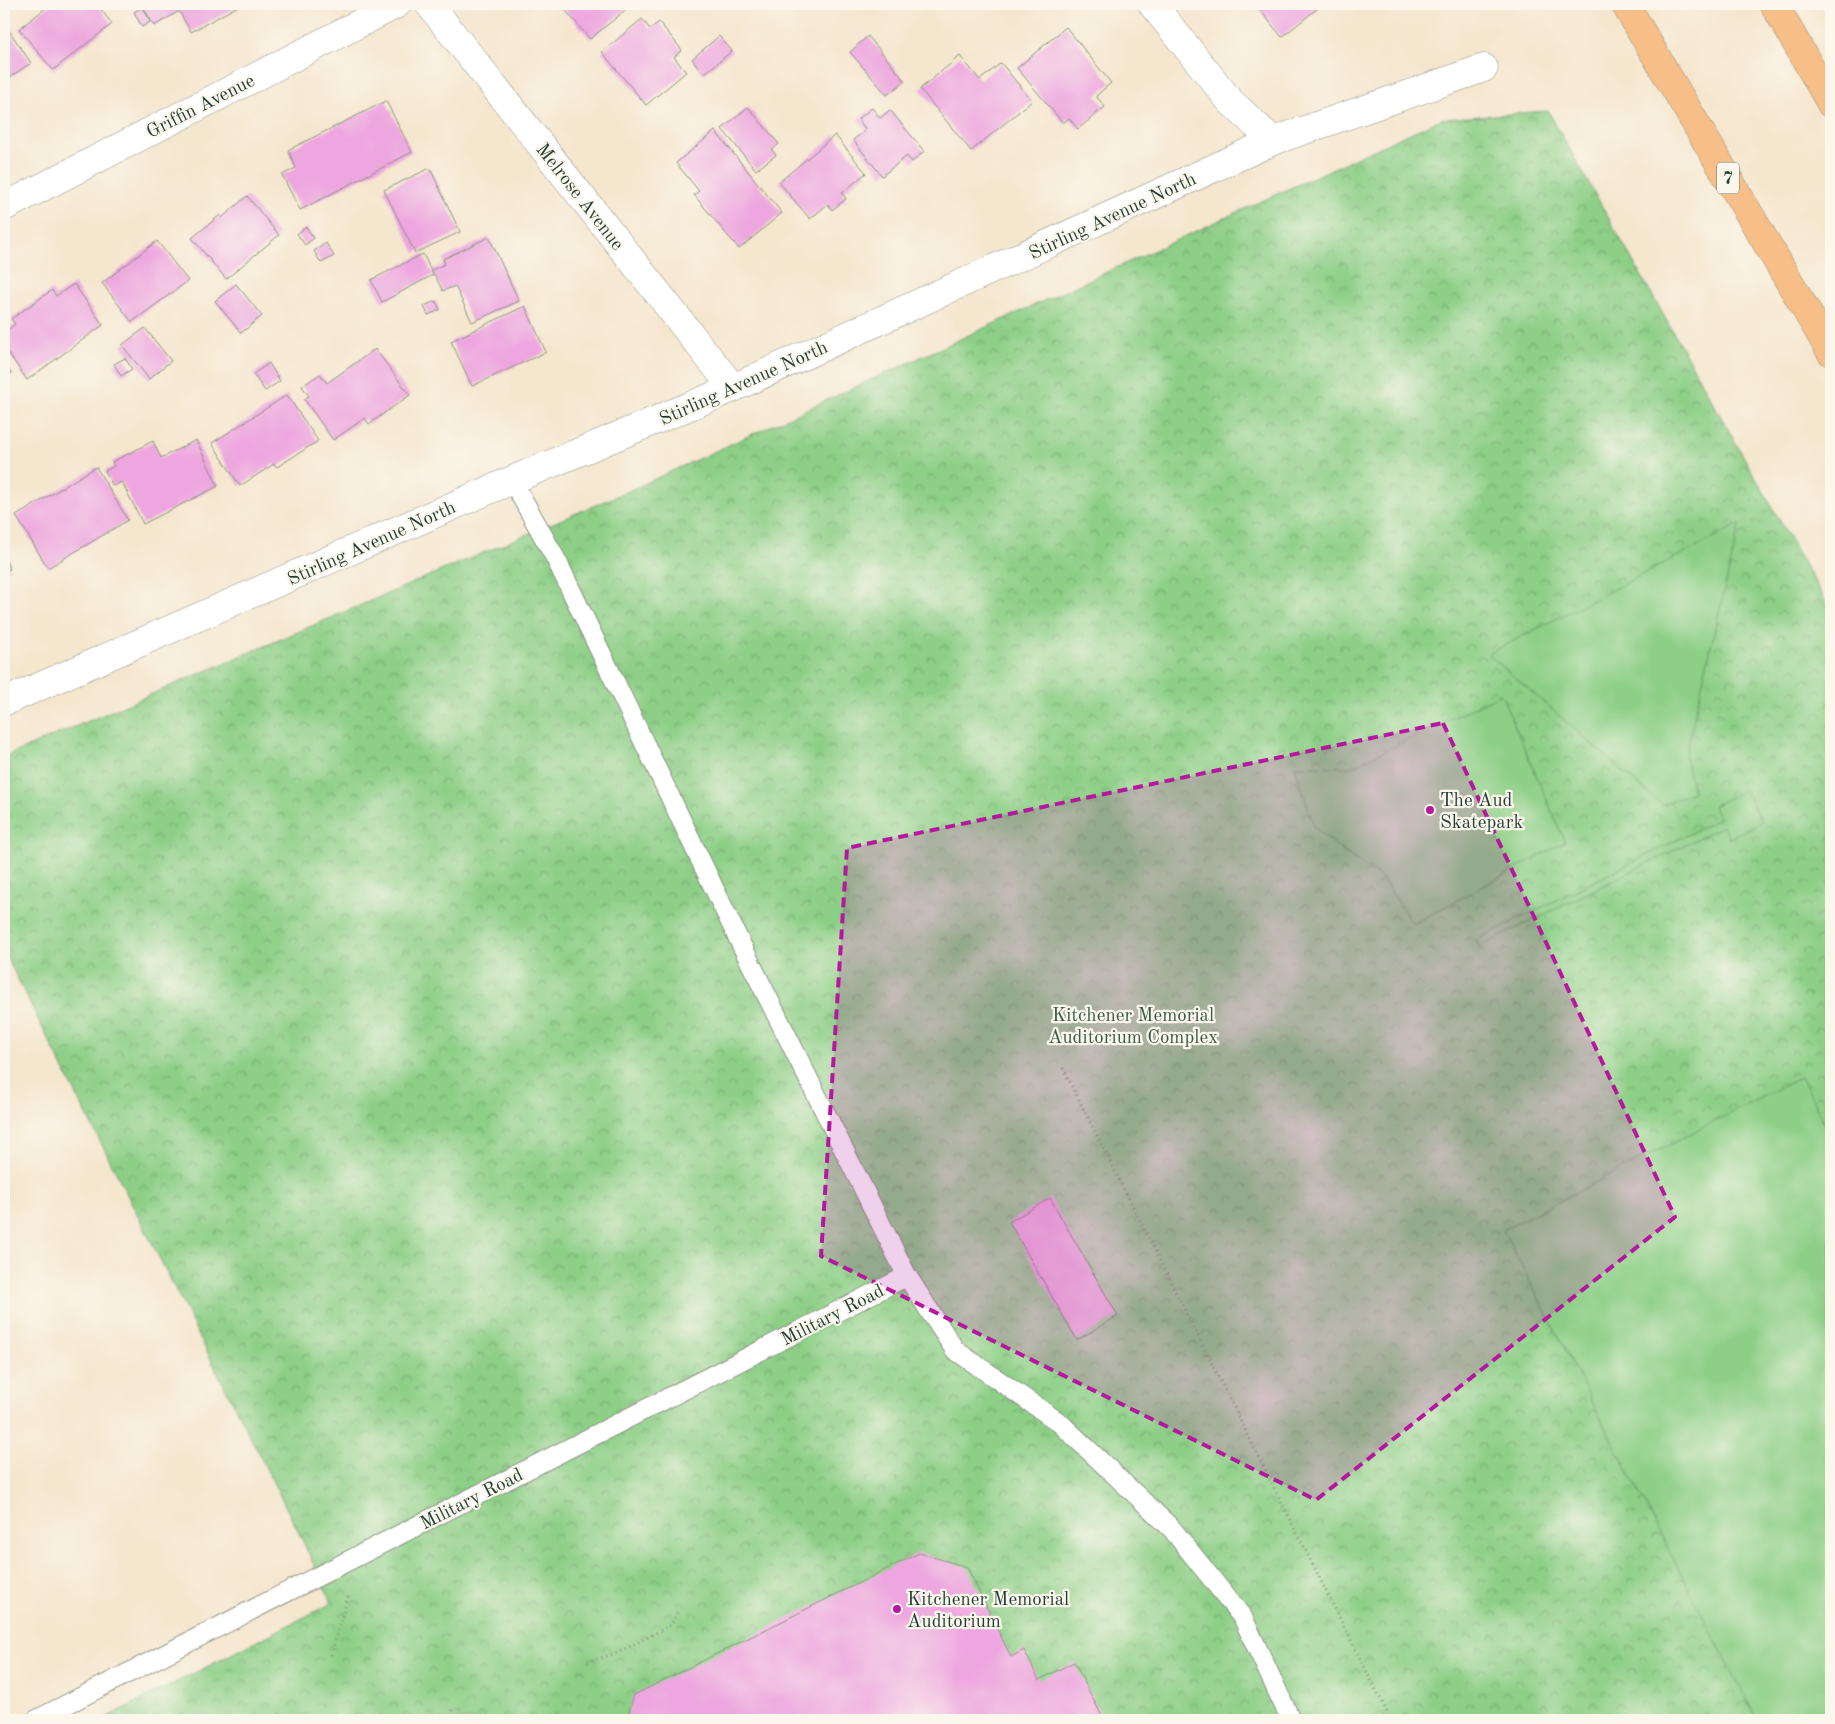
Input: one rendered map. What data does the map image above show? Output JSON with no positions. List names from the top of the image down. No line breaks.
{"streets":{"highway":["7"],"street":["Griffin Avenue","Melrose Avenue","Stirling Avenue North"],"lane":["Military Road"]},"crossings":[["Melrose Avenue","Stirling Avenue North"]],"parks":["Kitchener Memorial Auditorium Complex"],"places":["The Aud Skatepark","Kitchener Memorial Auditorium"]}
